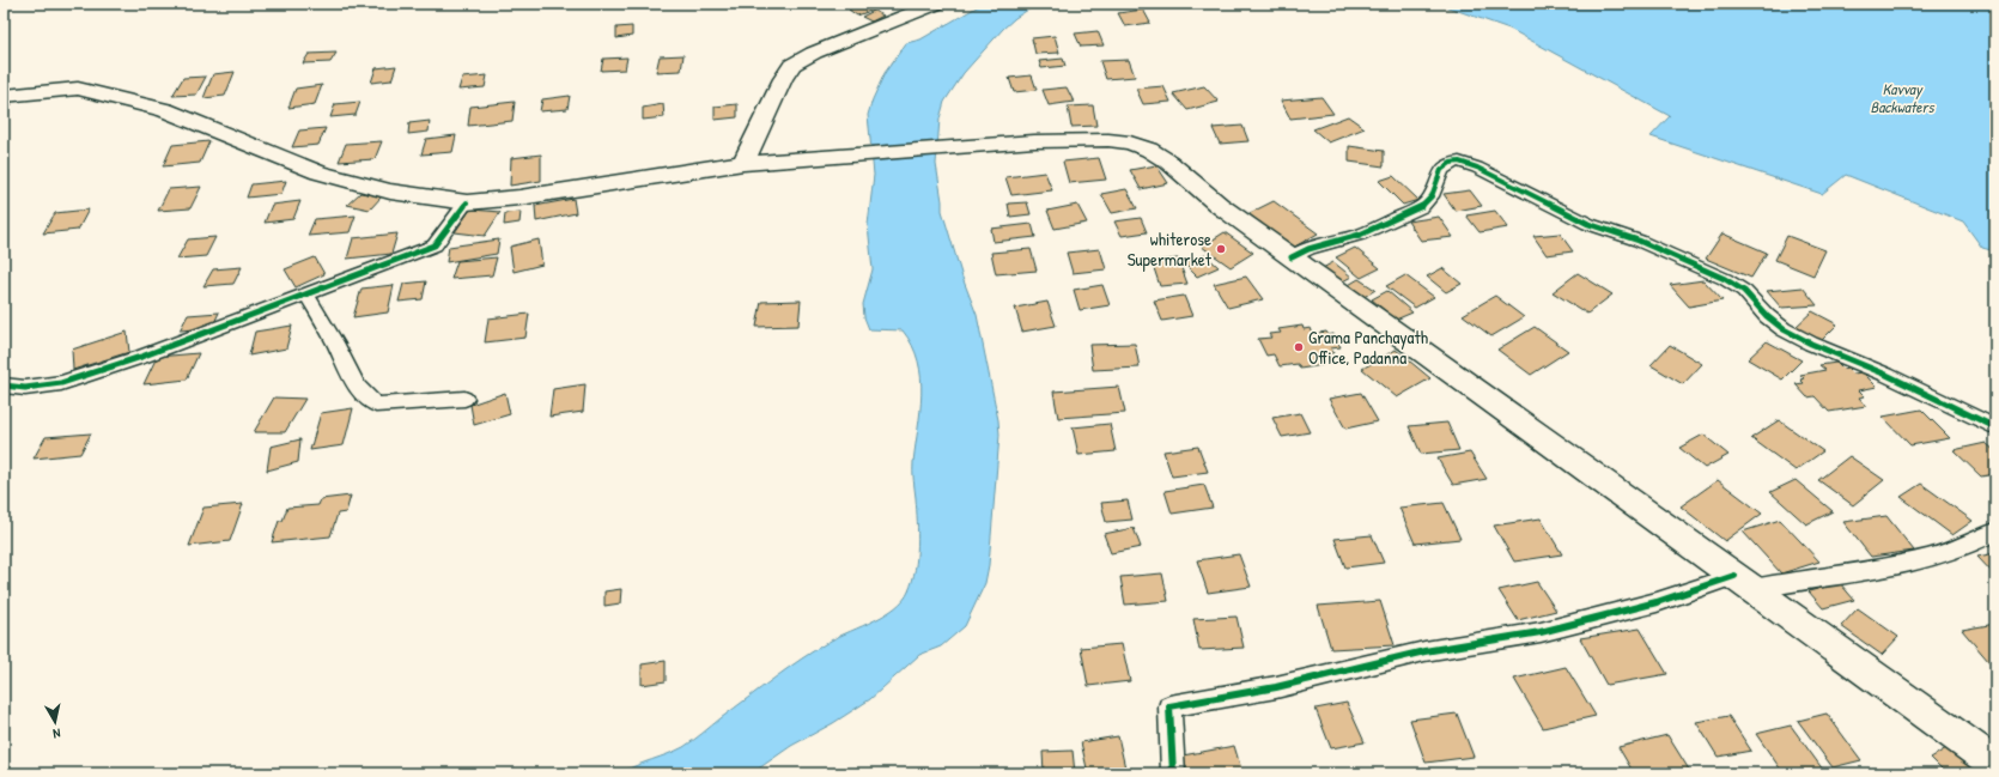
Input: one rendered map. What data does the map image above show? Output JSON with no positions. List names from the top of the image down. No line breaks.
{"water":["Kavvay Backwaters"],"places":["whiterose Supermarket","Grama Panchayath Office, Padanna"],"north":"bottom"}
